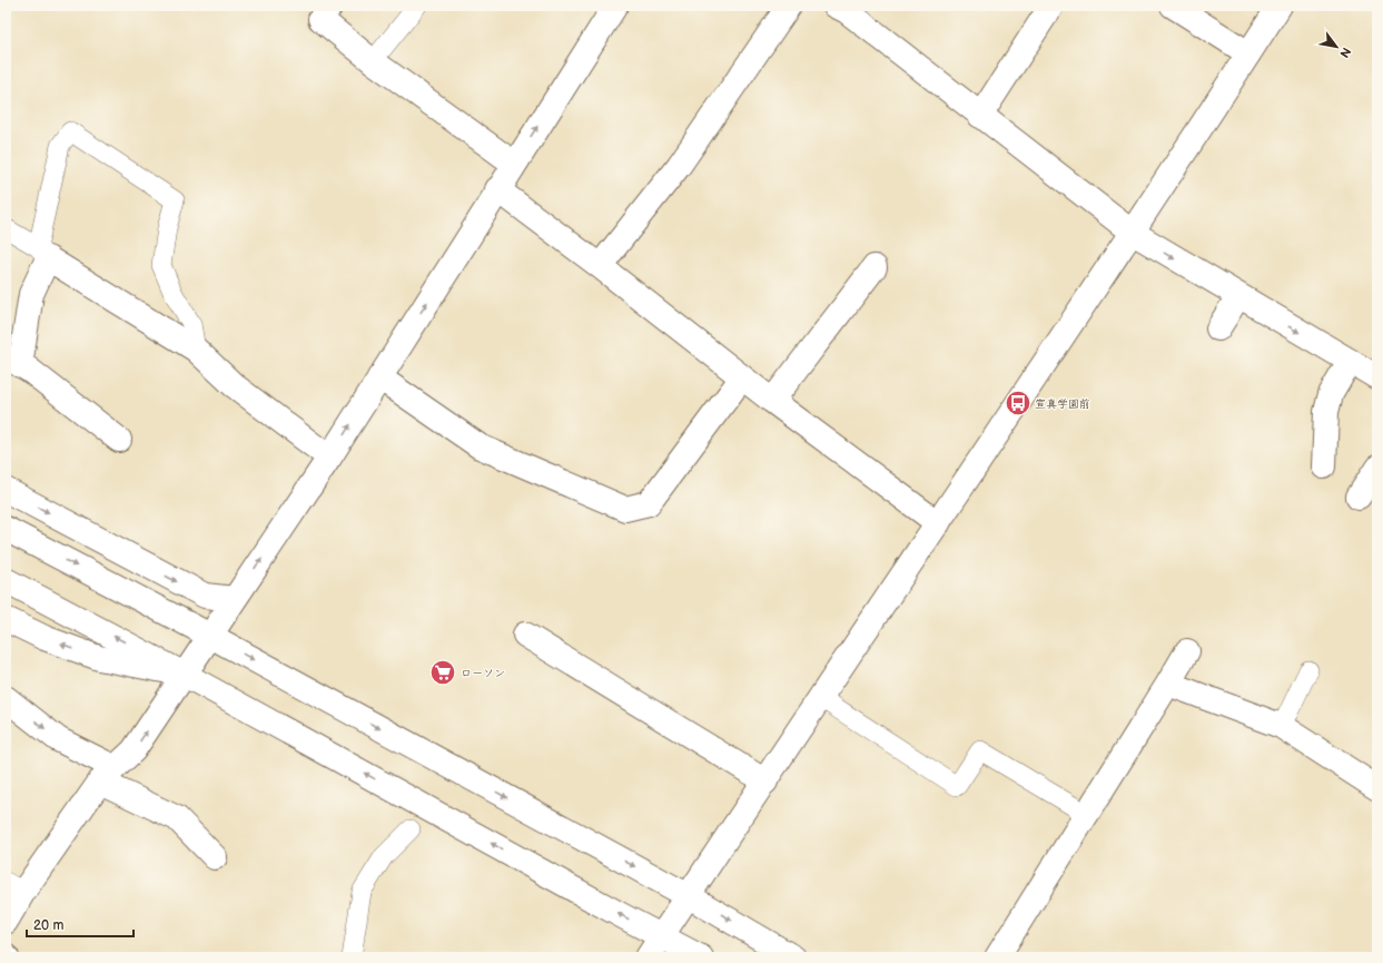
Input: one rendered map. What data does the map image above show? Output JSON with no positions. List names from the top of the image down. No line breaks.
{"places":{"bus stop":["宣真学園前"],"supermarket":["ローソン"]},"scale_bar":"20 m","north":"bottom right"}
